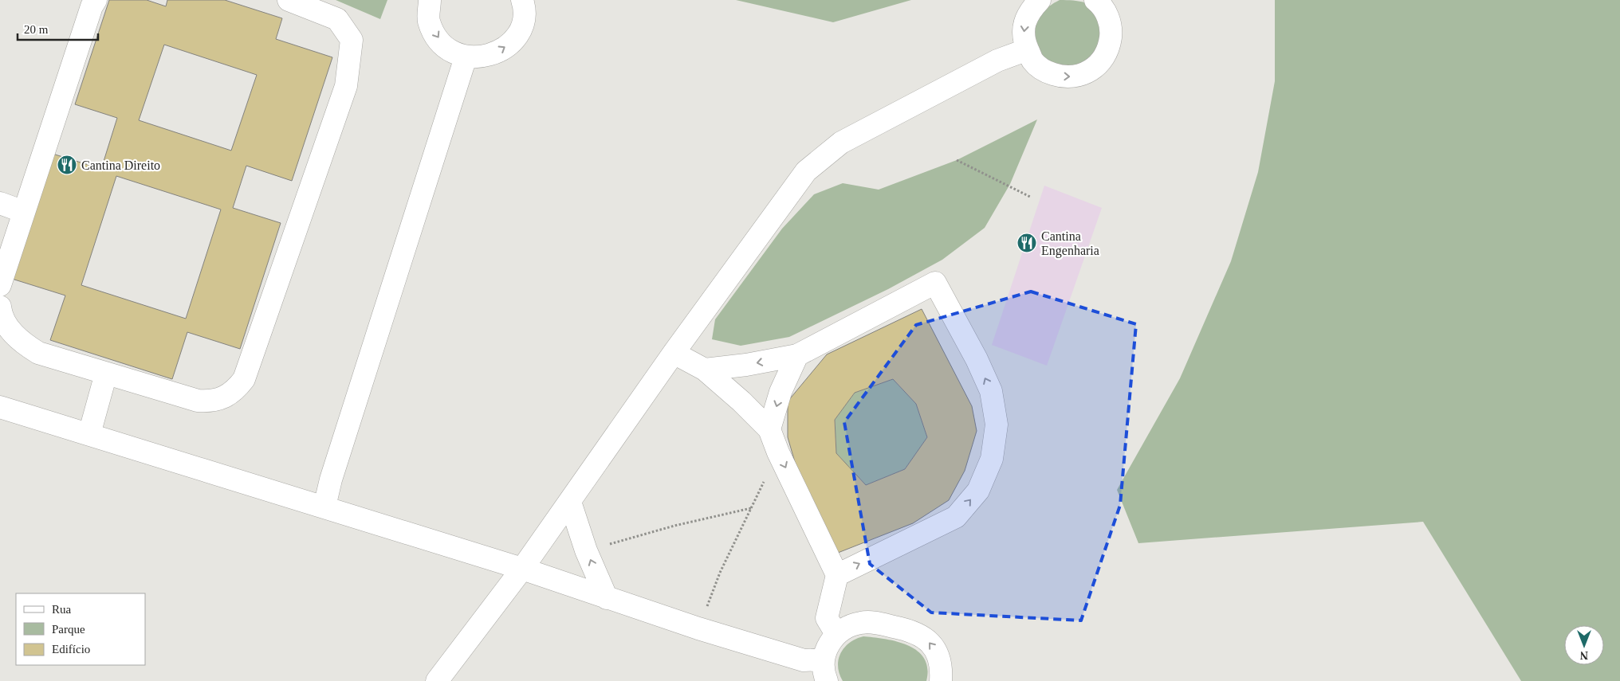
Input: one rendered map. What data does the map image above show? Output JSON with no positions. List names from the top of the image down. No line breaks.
{"places":{"restaurant":["Cantina Direito","Cantina Engenharia"]},"legend":["Rua","Parque","Edifício"],"scale_bar":"20 m","north":"bottom"}
